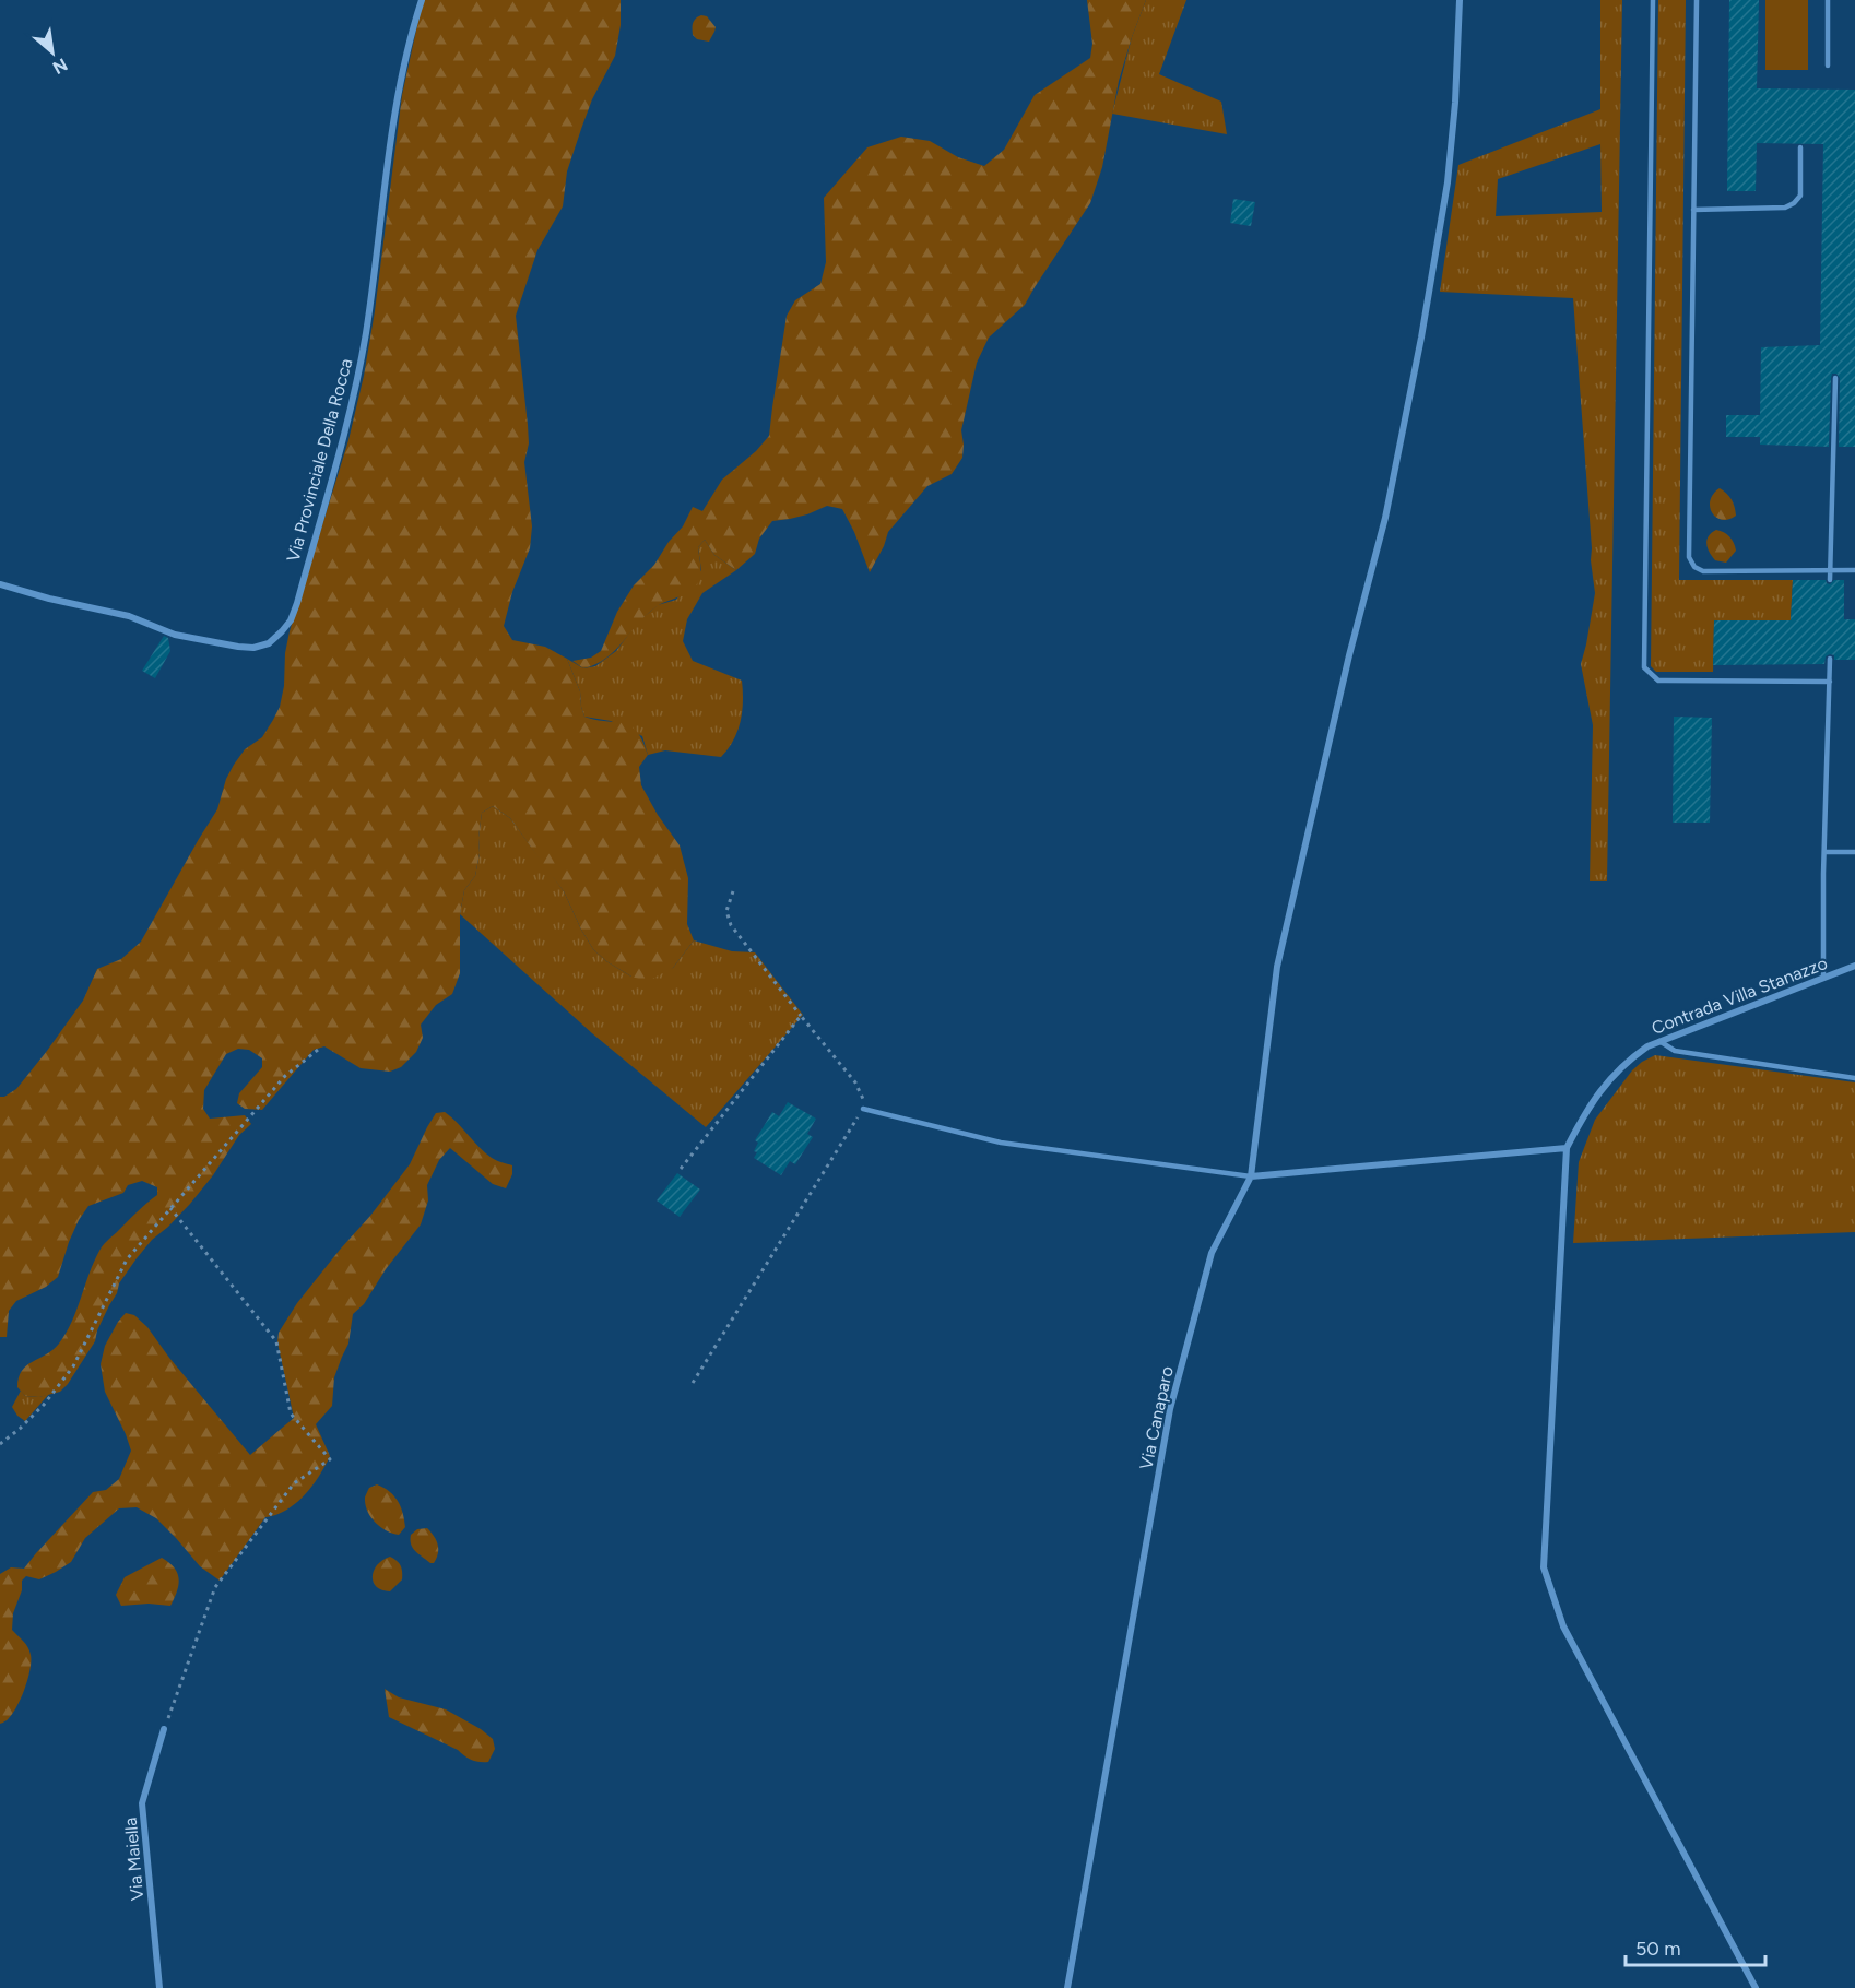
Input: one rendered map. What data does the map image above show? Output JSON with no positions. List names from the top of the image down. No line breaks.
{"streets":{"street":["Via Provinciale Della Rocca","Contrada Villa Stanazzo","Via Canaparo","Via Maiella"]},"scale_bar":"50 m","north":"bottom right"}
